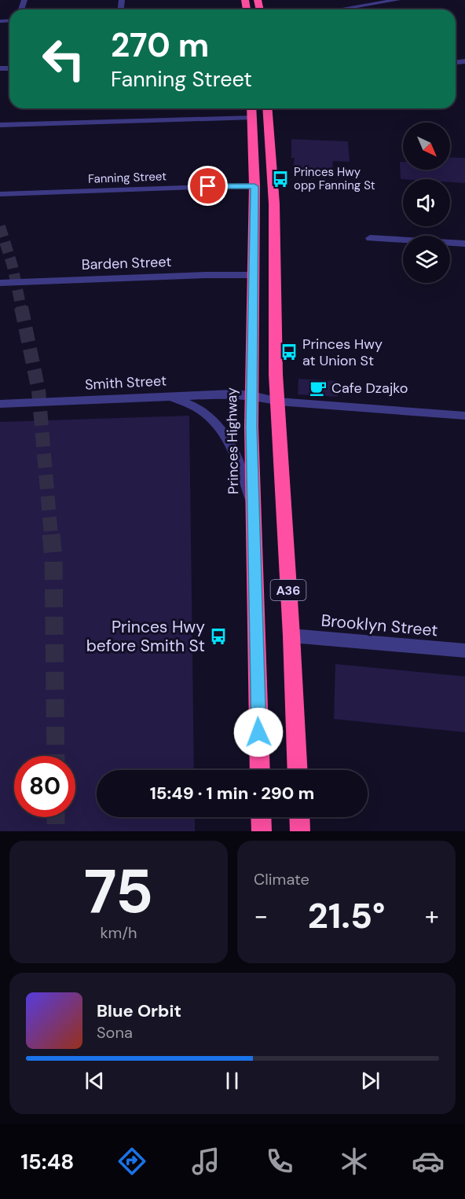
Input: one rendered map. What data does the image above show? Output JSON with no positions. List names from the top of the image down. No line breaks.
{"streets":{"highway":["Princes Highway","A36"],"street":["Fanning Street","Barden Street","Smith Street","Brooklyn Street"]},"crossings":[["Fanning Street","Princes Highway"],["Barden Street","Princes Highway"],["Smith Street","Princes Highway"],["Smith Street","A36"],["A36","Brooklyn Street"]],"places":{"bus stop":["Princes Hwy opp Fanning St","Princes Hwy at Union St","Princes Hwy before Smith St"],"cafe":["Cafe Dzajko"]},"north":"bottom right","page":{"turn":["270 m","Fanning Street"],"limit":"80","trip":"15:49 · 1 min · 290 m","tile":[["75","km/h"],"Climate"],"heat":["−","21.5°","+"],"song":["Blue Orbit","Sona"],"tabs":"15:48"}}
